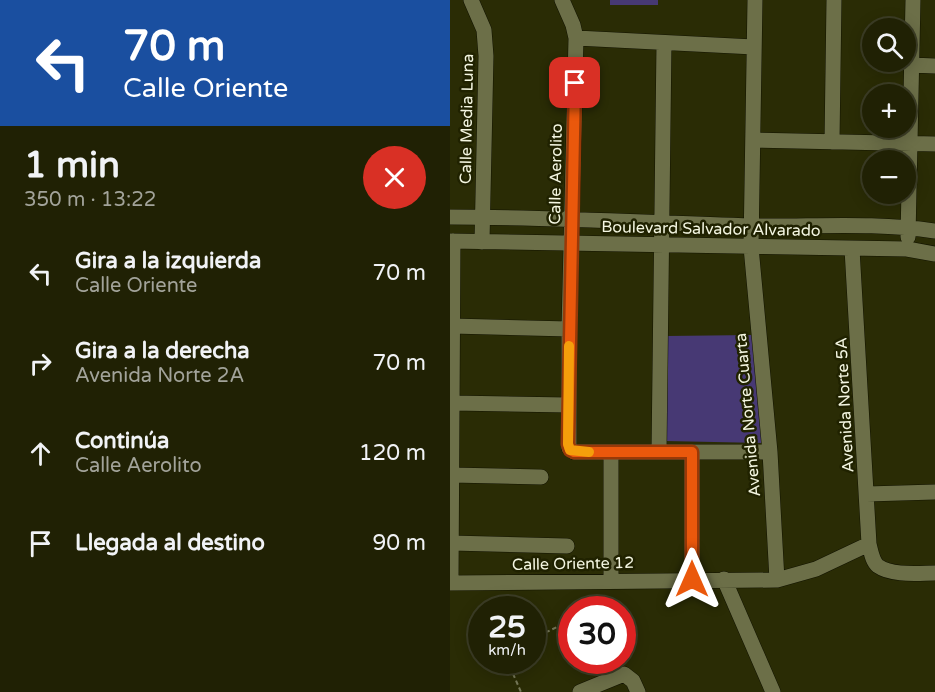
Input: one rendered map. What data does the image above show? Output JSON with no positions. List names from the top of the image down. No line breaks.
{"streets":{"street":["Calle Media Luna","Calle Aerolito","Boulevard Salvador Alvarado","Avenida Norte 5A","Avenida Norte Cuarta","Calle Oriente 12"]},"crossings":[["Calle Media Luna","Boulevard Salvador Alvarado"],["Calle Aerolito","Boulevard Salvador Alvarado"],["Boulevard Salvador Alvarado","Avenida Norte 5A"],["Boulevard Salvador Alvarado","Avenida Norte Cuarta"],["Avenida Norte 5A","Calle Oriente 12"],["Avenida Norte Cuarta","Calle Oriente 12"]],"page":{"turn":["70 m","Calle Oriente"],"map_buttons":["+","−"],"heading":["1 min","350 m · 13:22"],"list":[{"name":"Gira a la izquierda","note":"Calle Oriente","value":"70 m"},{"name":"Gira a la derecha","note":"Avenida Norte 2A","value":"70 m"},{"name":"Continúa","note":"Calle Aerolito","value":"120 m"},{"name":"Llegada al destino","value":"90 m"}],"speed":"25 km/h","limit":"30"}}
